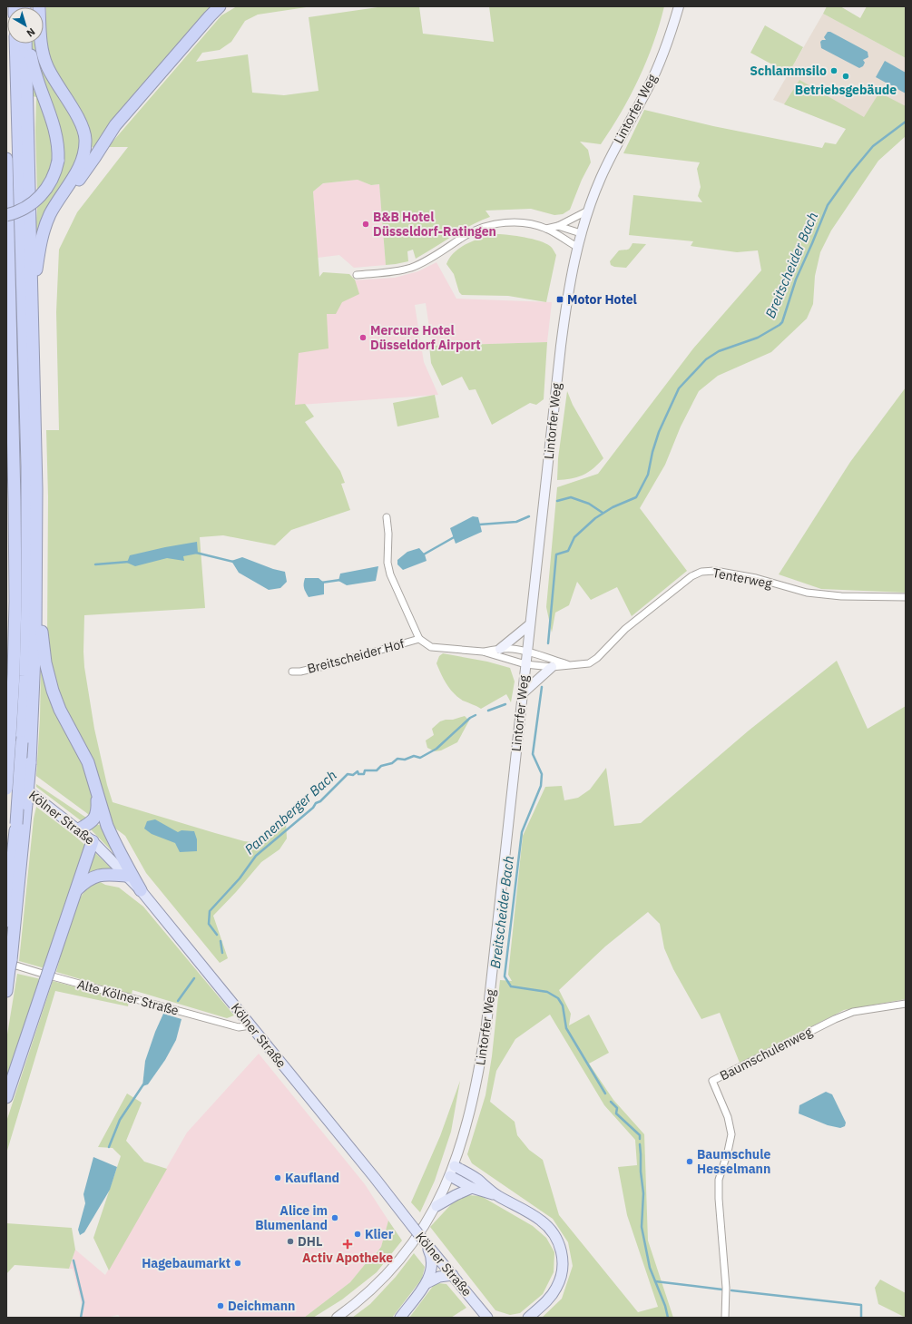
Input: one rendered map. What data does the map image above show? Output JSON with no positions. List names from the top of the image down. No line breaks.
{"streets":{"main road":["Lintorfer Weg","Kölner Straße"],"street":["Tenterweg","Breitscheider Hof","Alte Kölner Straße","Baumschulenweg"]},"crossings":[["Lintorfer Weg","Tenterweg"],["Lintorfer Weg","Breitscheider Hof"],["Tenterweg","Breitscheider Hof"],["Kölner Straße","Alte Kölner Straße"]],"water":["Breitscheider Bach","Pannenberger Bach"],"places":{"other":["Schlammsilo","Betriebsgebäude","B&B Hotel Düsseldorf-Ratingen","Mercure Hotel Düsseldorf Airport","Baumschule Hesselmann","Kaufland","Alice im Blumenland","Klier","DHL","Hagebaumarkt","Deichmann"],"transit":["Motor Hotel"],"health":["Activ Apotheke"]},"north":"bottom right"}
